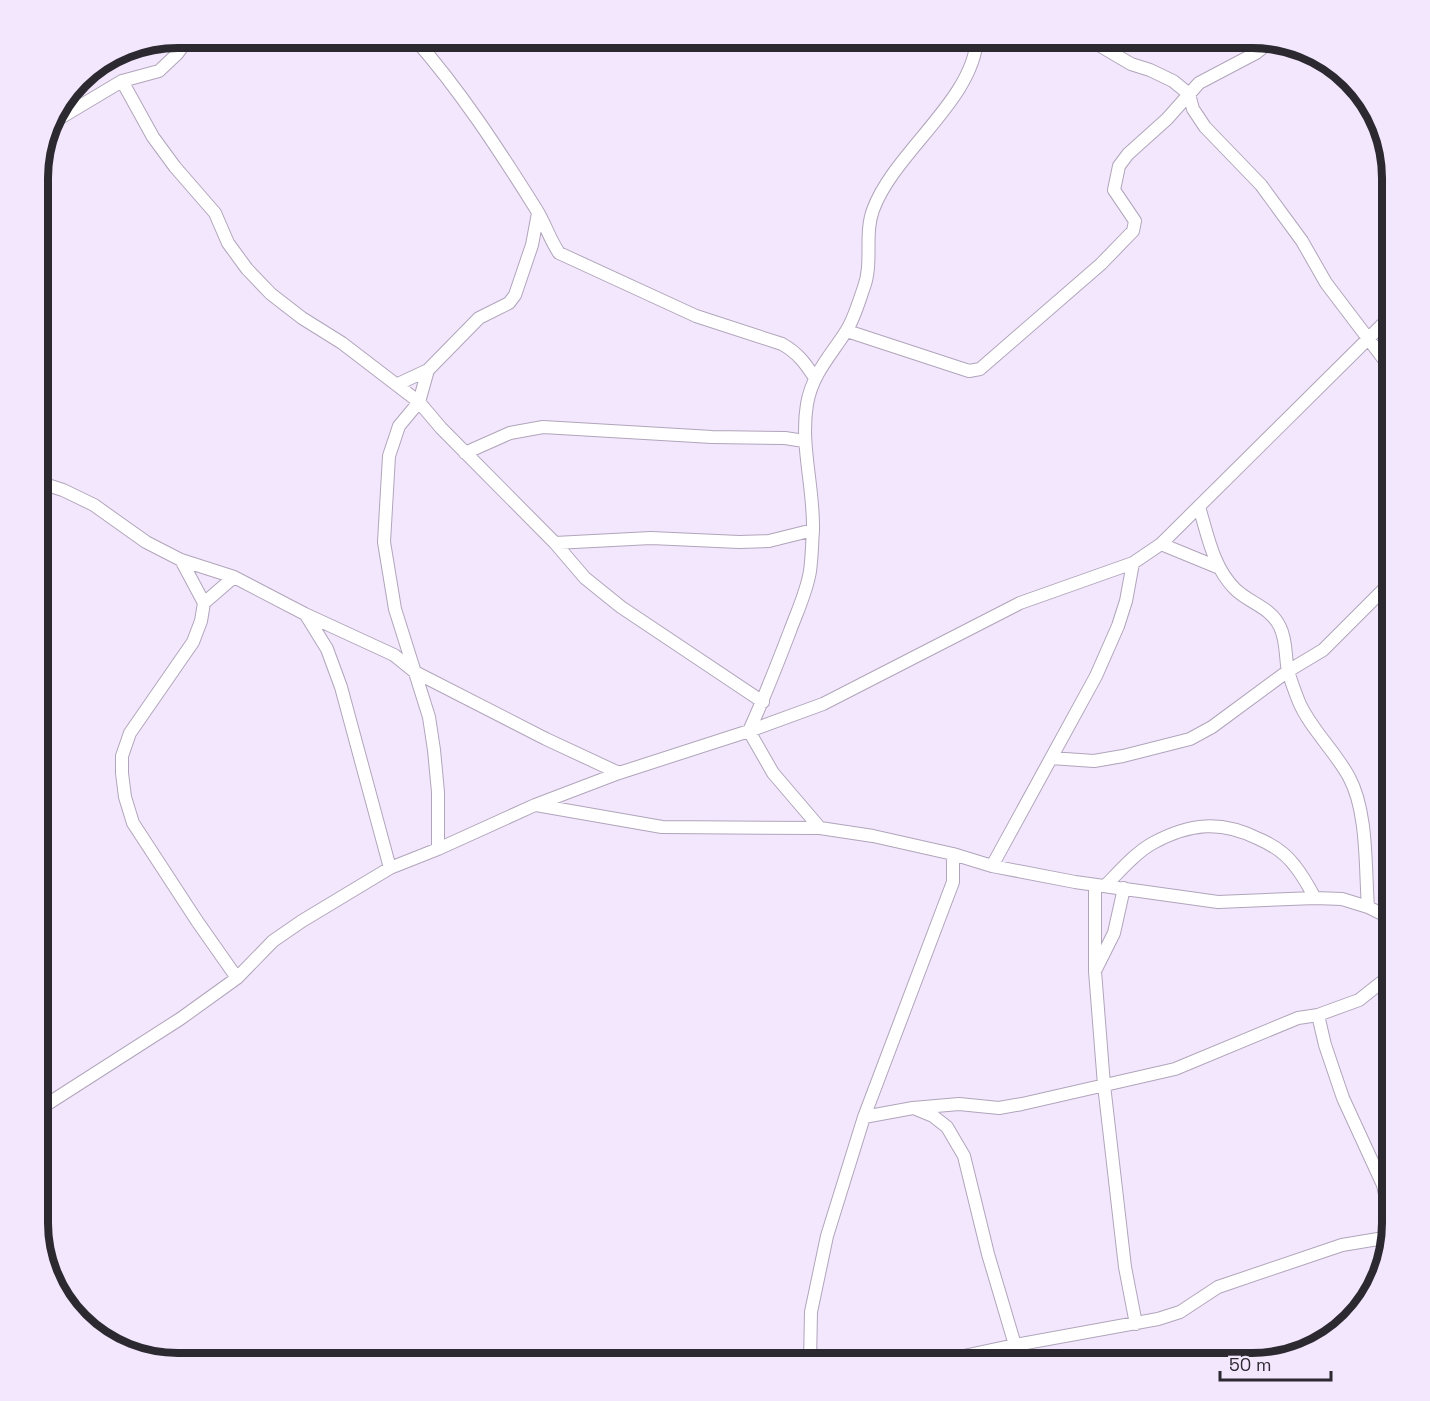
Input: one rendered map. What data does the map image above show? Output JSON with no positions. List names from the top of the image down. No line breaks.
{"scale_bar":"50 m"}
